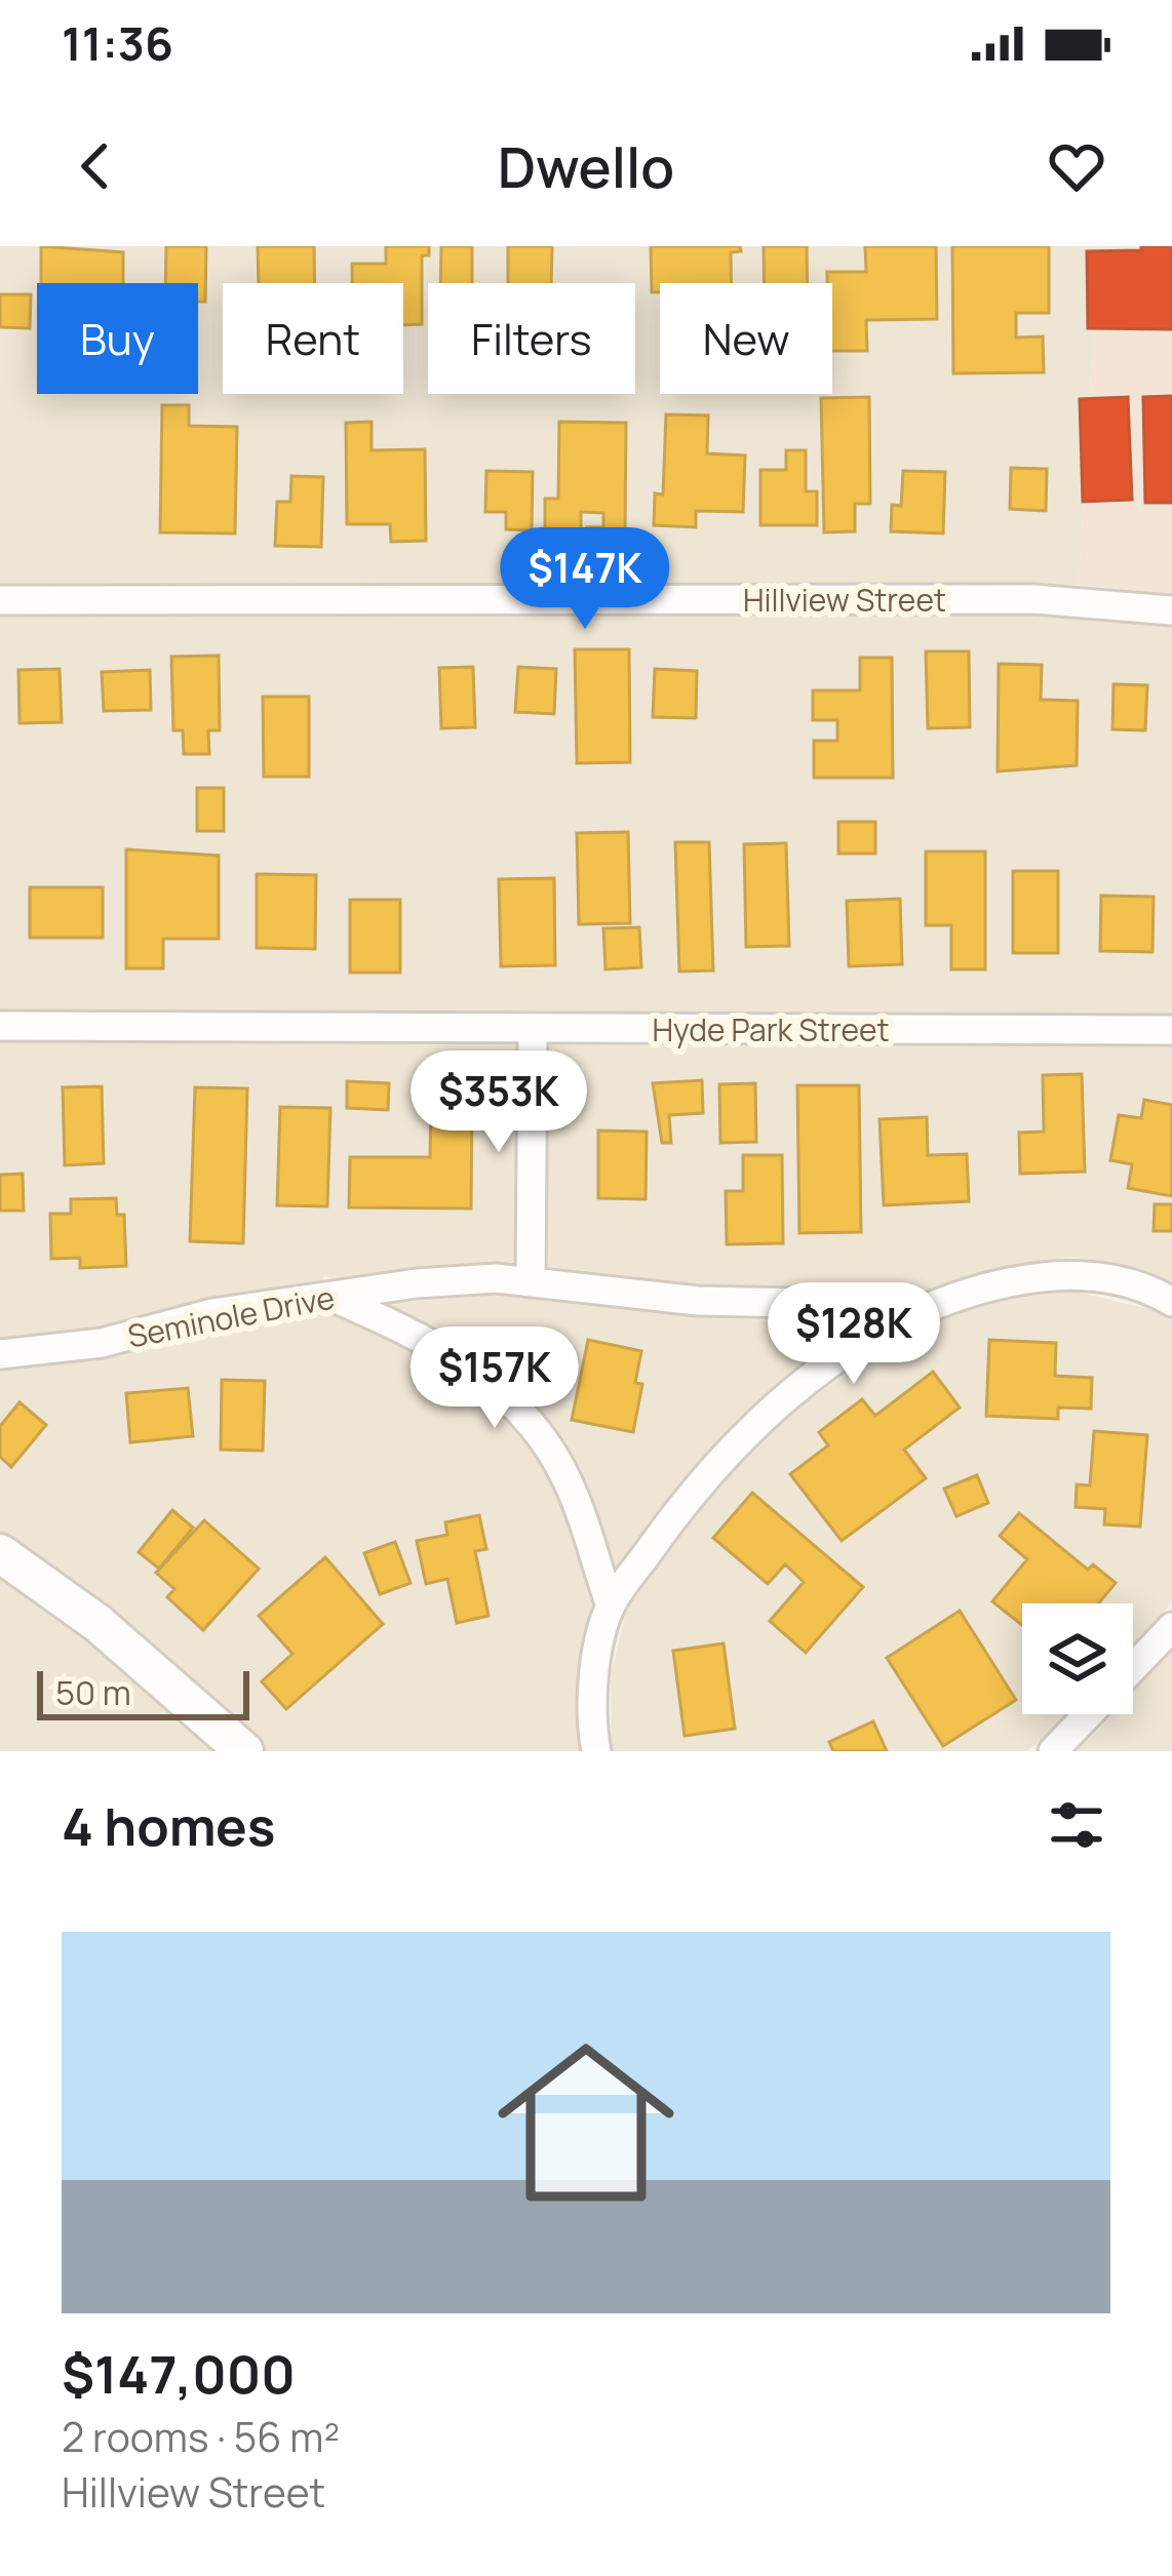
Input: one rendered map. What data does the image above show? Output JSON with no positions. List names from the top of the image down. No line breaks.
{"streets":{"street":["Hillview Street","Hyde Park Street","Seminole Drive"]},"scale_bar":"50 m","page":{"status":"11:36","header":"Dwello","chip":["Buy","Rent","Filters","New"],"price":["$147K","$353K","$128K","$157K"],"scale":"50 m","heading":"4 homes","list":[{"name":"$147,000","note":"2 rooms · 56 m² · Hillview Street"}]}}
